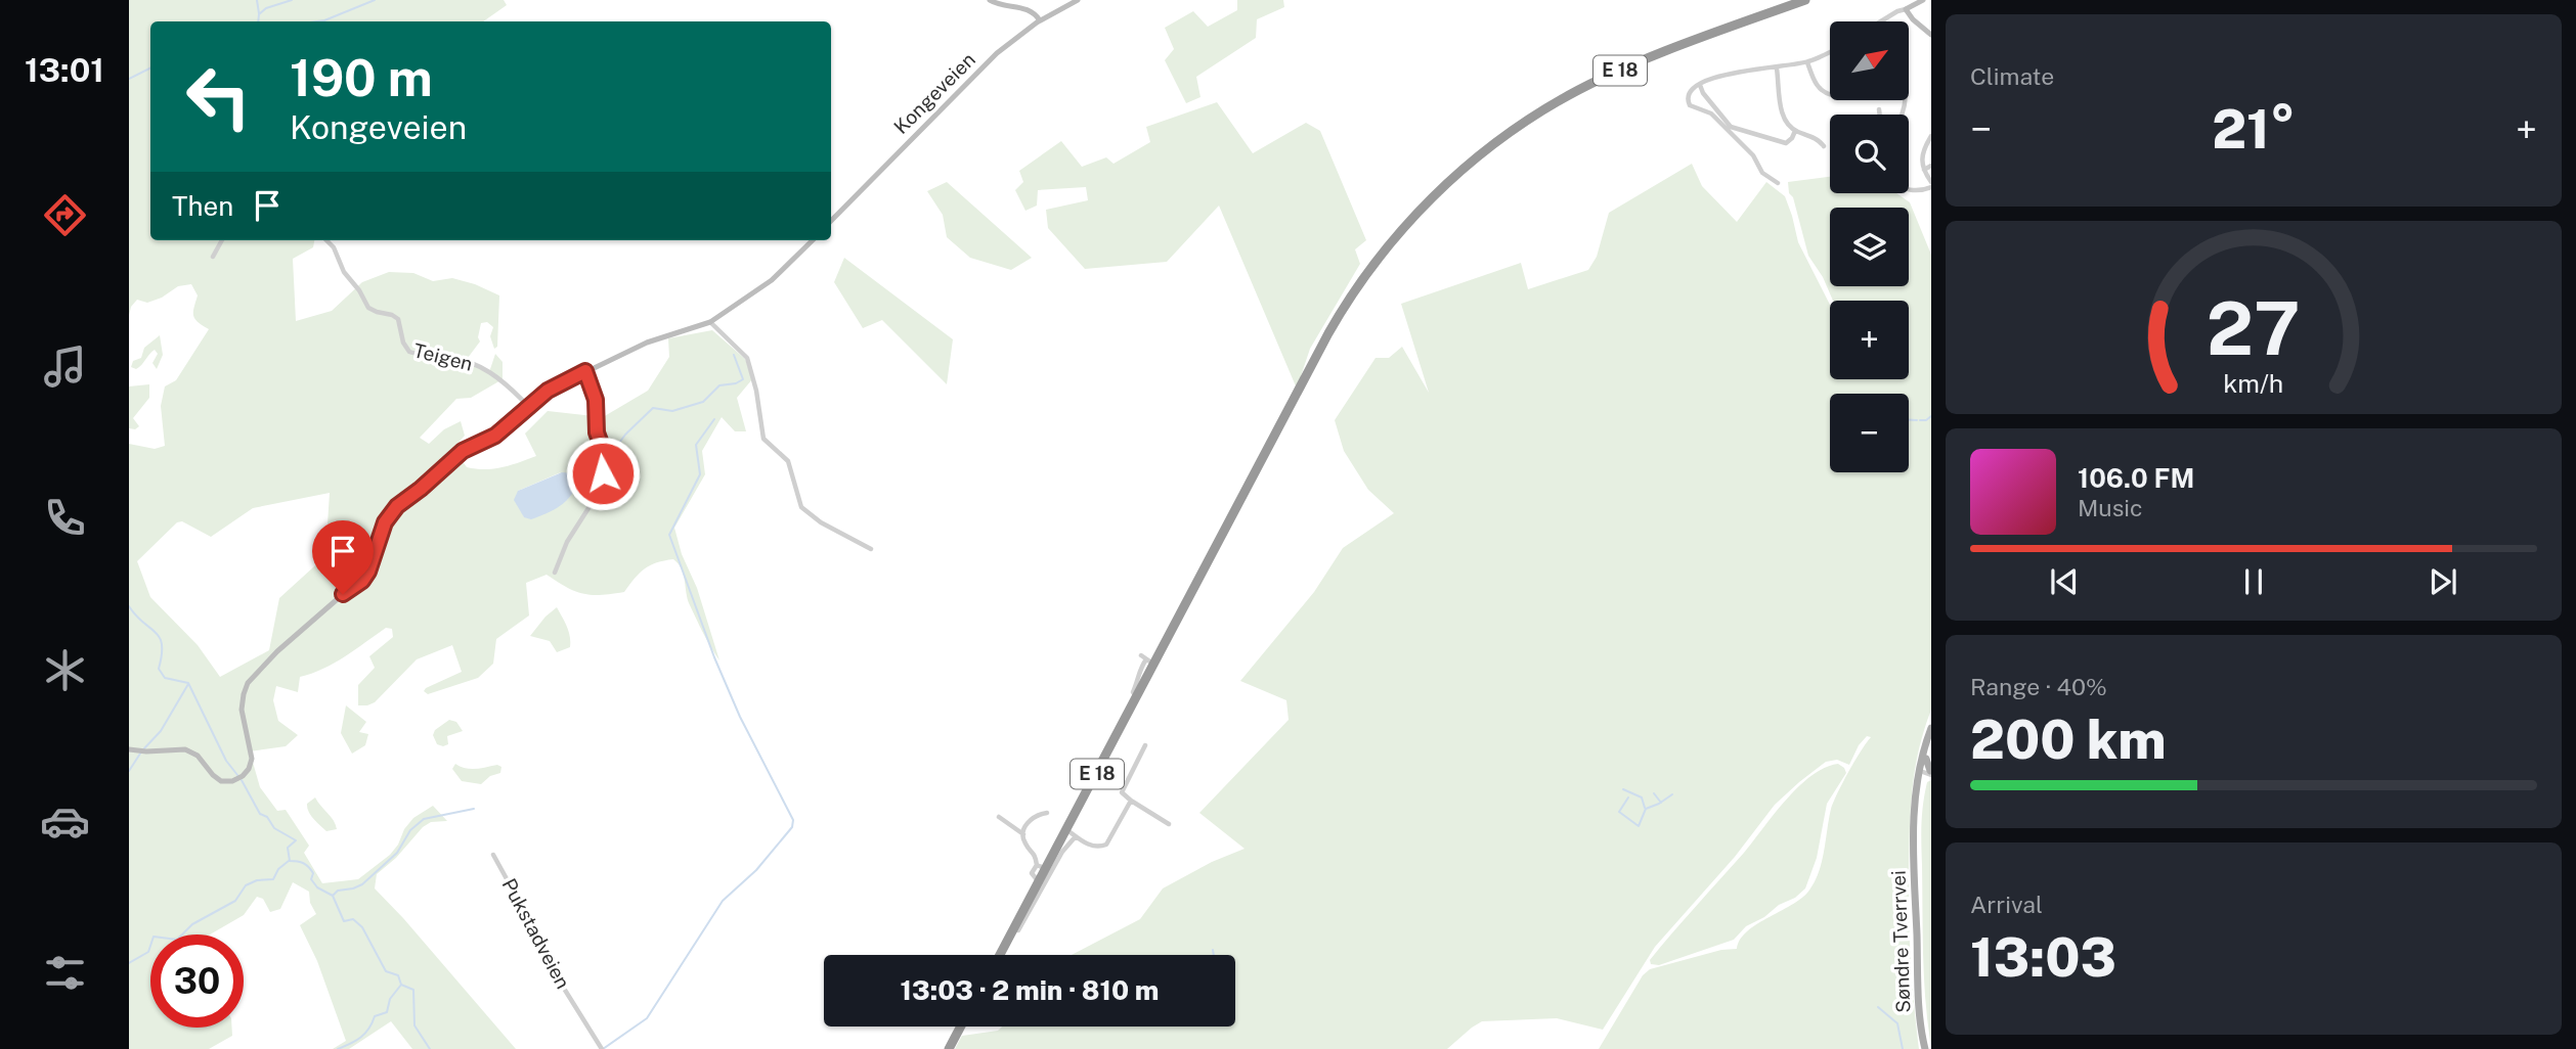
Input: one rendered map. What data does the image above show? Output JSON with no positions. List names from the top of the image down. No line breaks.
{"streets":{"highway":["E 18"],"main road":["Kongeveien","Søndre Tverrvei"],"street":["Teigen","Pukstadveien"]},"north":"top right","page":{"tabs":"13:01","tile":["Climate",["Range · 40%","200 km"],["Arrival","13:03"]],"map_buttons":["+","−"],"turn":["190 m","Kongeveien"],"heat":["−","21°","+"],"then":"Then","song":["106.0 FM","Music"],"limit":"30","trip":"13:03 · 2 min · 810 m","gauge":["27","km/h"]}}
